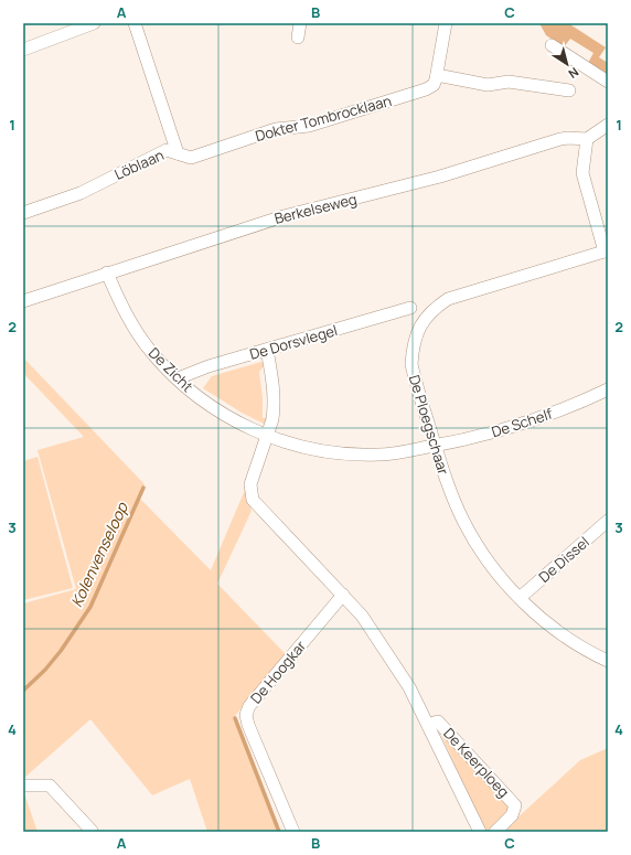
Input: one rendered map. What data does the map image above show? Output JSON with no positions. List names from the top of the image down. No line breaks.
{"streets":{"street":["Dokter Tombrocklaan","Löblaan","Berkelseweg","De Dorsvlegel","De Zicht","De Schelf","De Ploegschaar","De Dissel","De Hoogkar","De Keerploeg"]},"crossings":[["Dokter Tombrocklaan","Löblaan"],["Berkelseweg","De Zicht"],["Berkelseweg","De Ploegschaar"],["De Dorsvlegel","De Zicht"],["De Zicht","De Schelf"],["De Zicht","De Ploegschaar"],["De Schelf","De Ploegschaar"],["De Ploegschaar","De Dissel"],["De Hoogkar","De Keerploeg"]],"water":["Kolenvenseloop"],"north":"bottom right","grid":{"columns":["A","B","C"],"rows":["1","2","3","4"]}}
